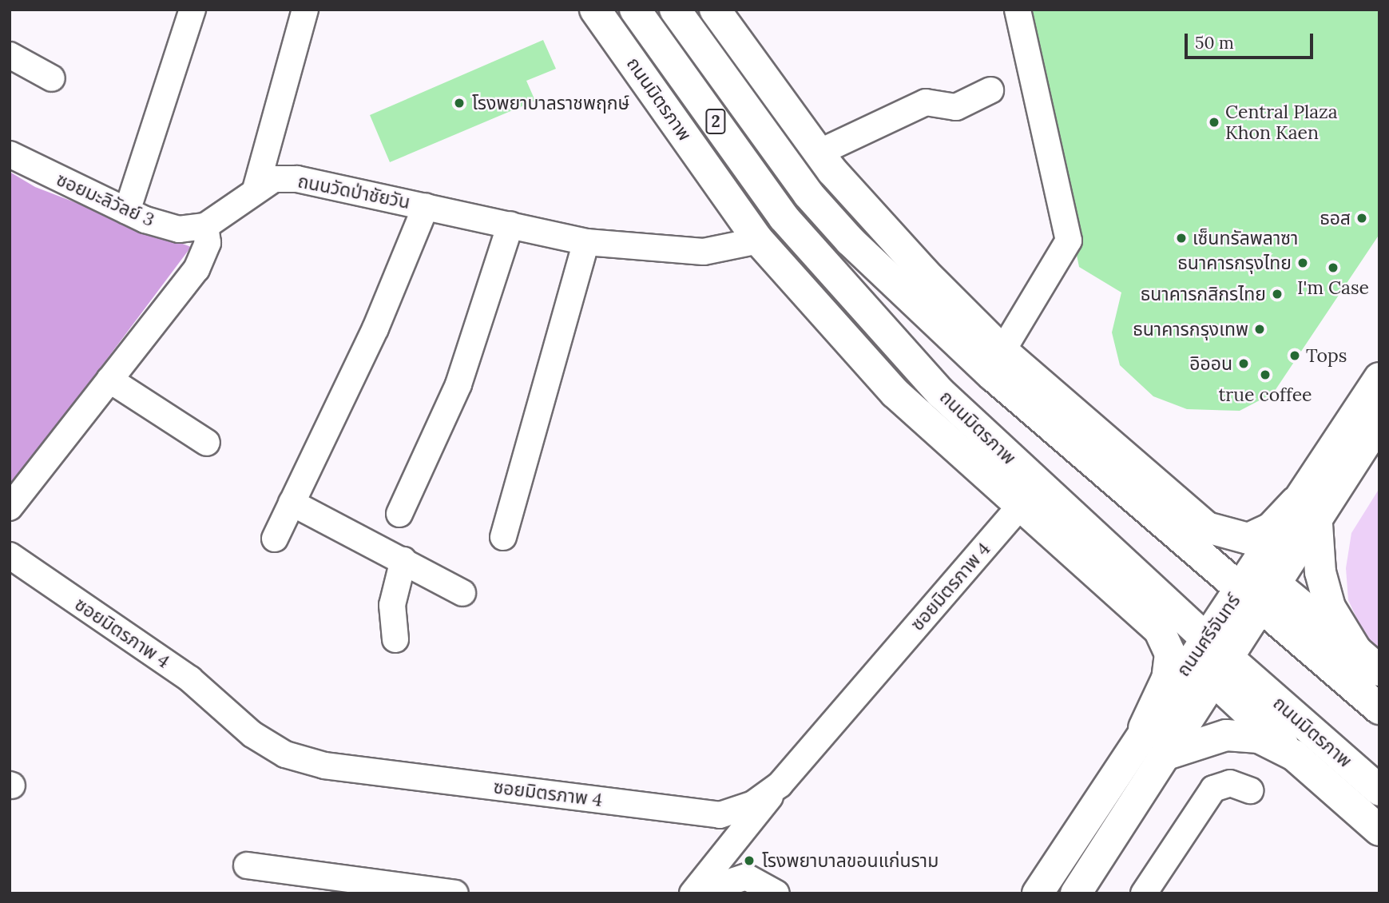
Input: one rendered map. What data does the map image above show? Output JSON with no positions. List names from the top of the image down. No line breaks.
{"streets":{"main road":["ถนนมิตรภาพ","2","ถนนศรีจันทร์"],"street":["ถนนวัดป่าชัยวัน","ซอยมะลิวัลย์ 3","ซอยมิตรภาพ 4"]},"crossings":[["ถนนมิตรภาพ","ถนนวัดป่าชัยวัน"],["ถนนมิตรภาพ","ซอยมิตรภาพ 4"],["ถนนมิตรภาพ","ถนนศรีจันทร์"],["ถนนวัดป่าชัยวัน","ซอยมะลิวัลย์ 3"]],"places":["โรงพยาบาลราชพฤกษ์","Central Plaza Khon Kaen","ธอส","เซ็นทรัลพลาซา","ธนาคารกรุงไทย","I'm Case","ธนาคารกสิกรไทย","ธนาคารกรุงเทพ","Tops","อิออน","true coffee","โรงพยาบาลขอนแก่นราม"],"scale_bar":"50 m"}
